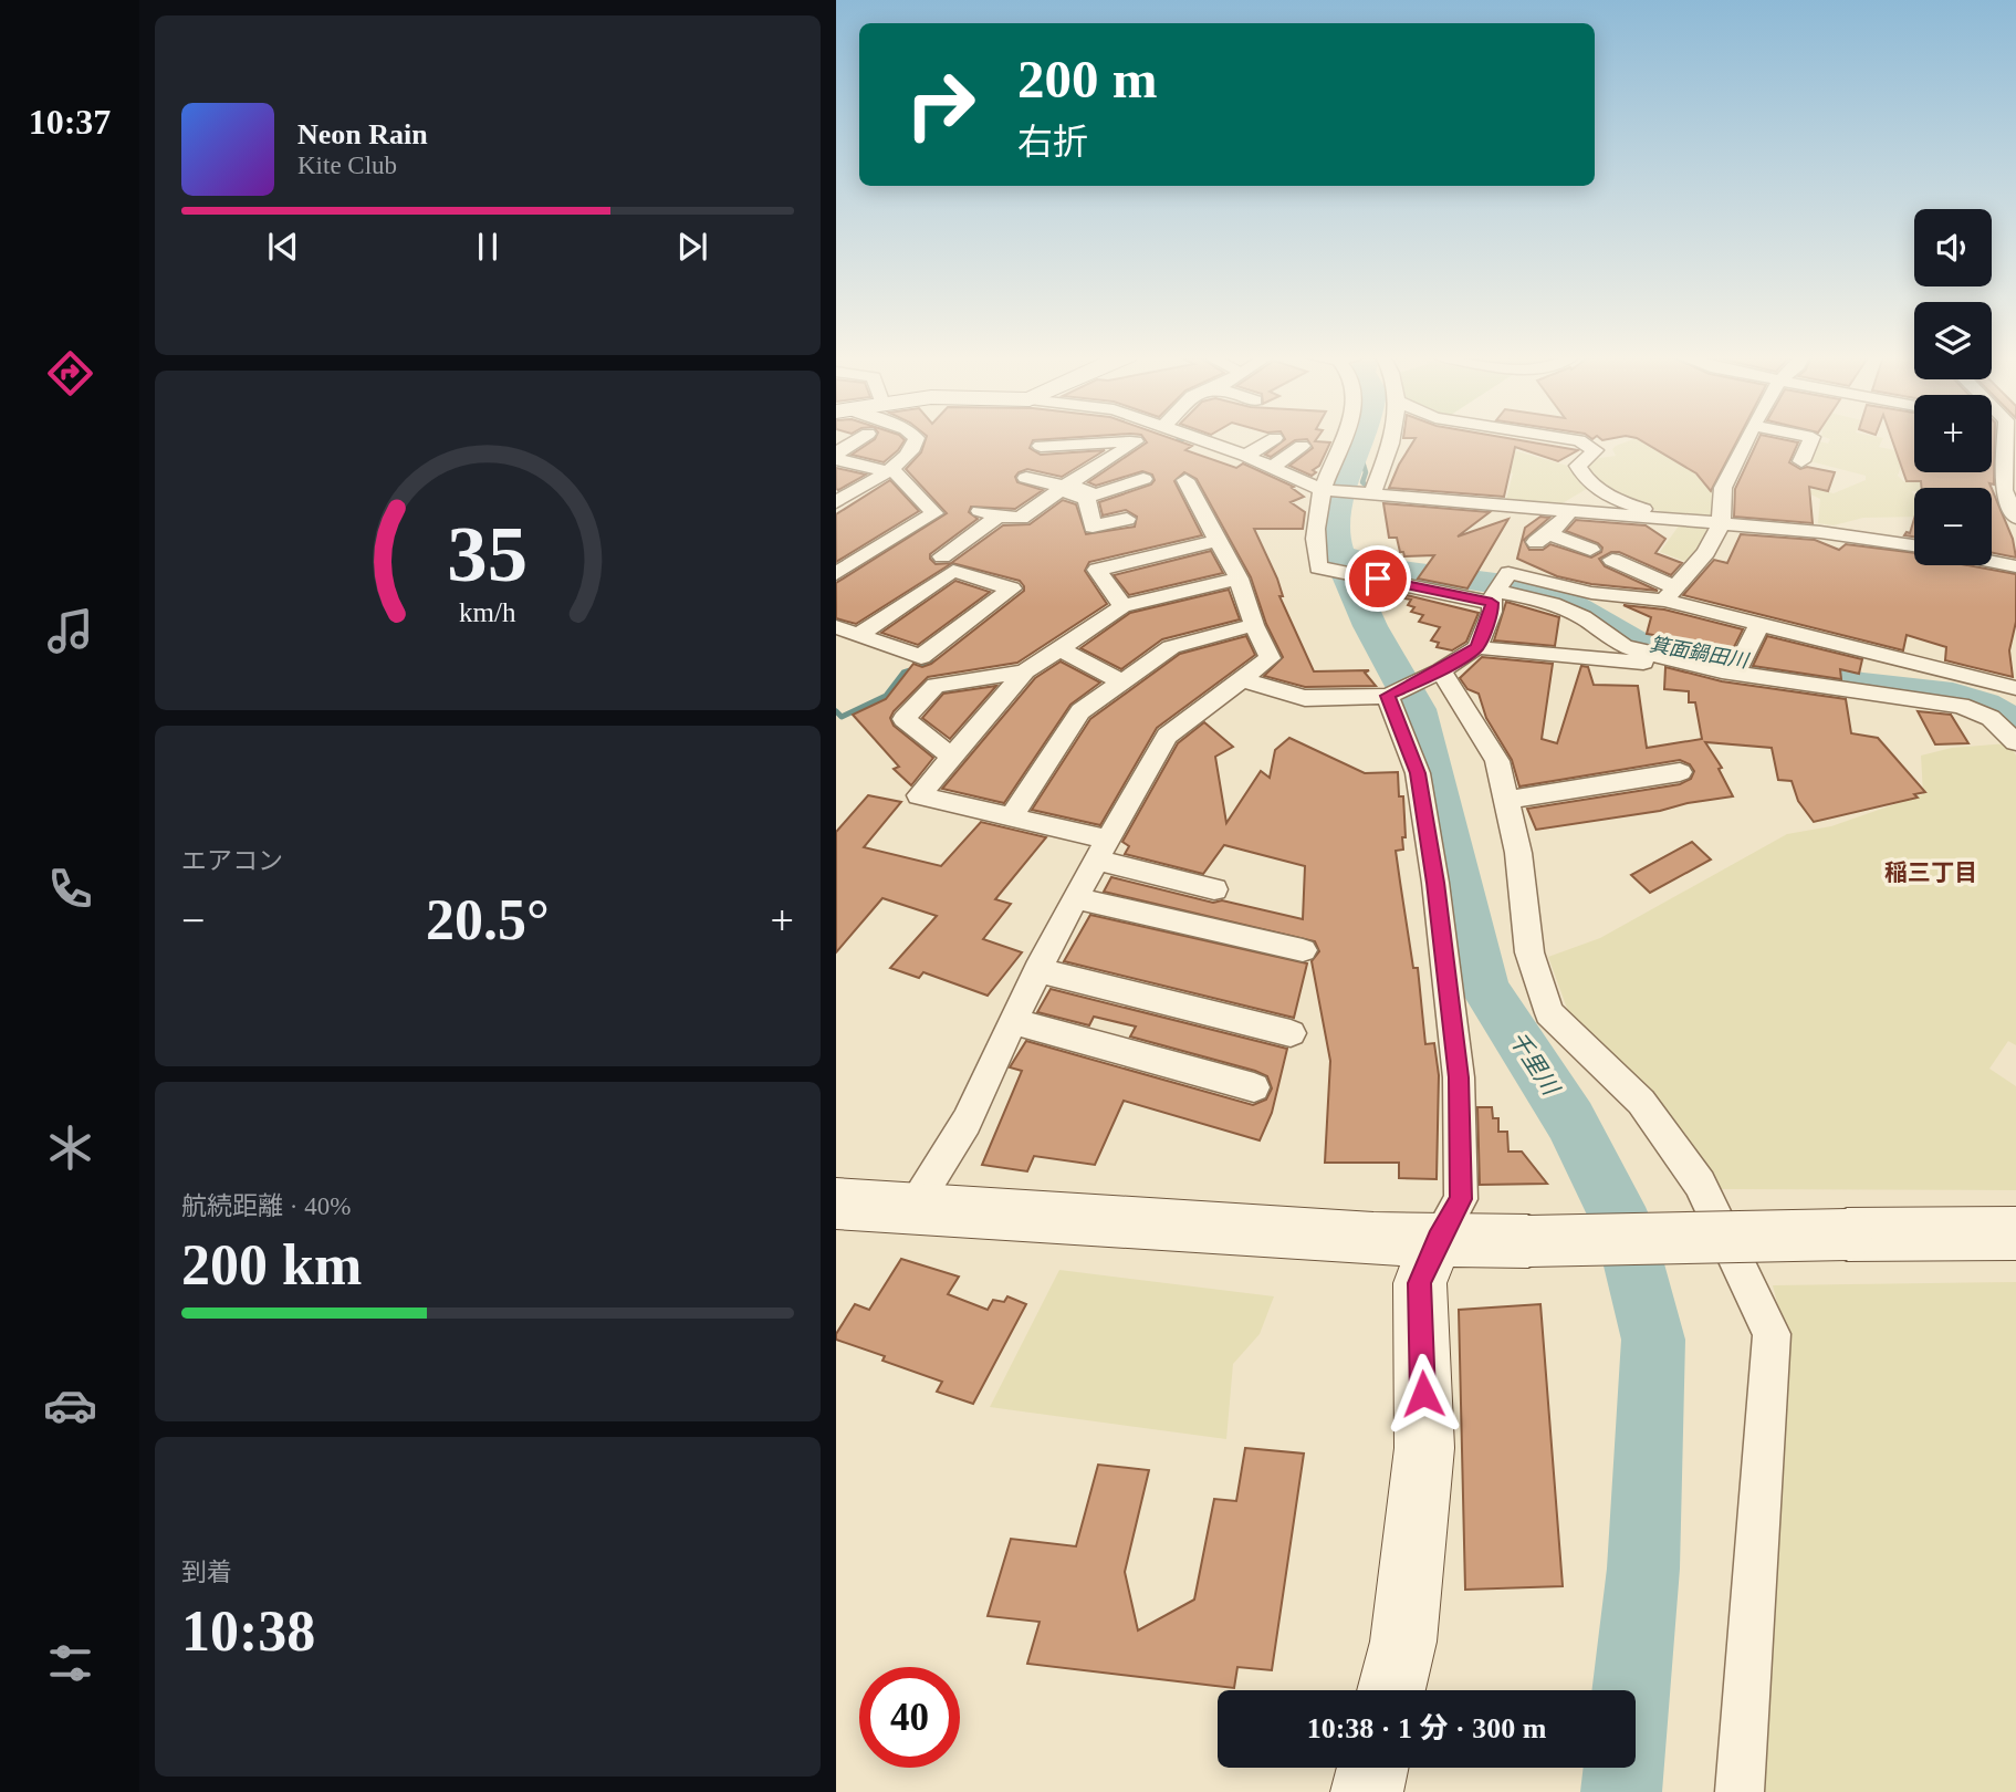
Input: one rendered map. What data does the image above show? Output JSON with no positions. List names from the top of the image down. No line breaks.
{"districts":["稲三丁目"],"water":["箕面鍋田川","千里川"],"page":{"tabs":"10:37","turn":["200 m","右折"],"song":["Neon Rain","Kite Club"],"map_buttons":["+","−"],"tile":["エアコン",["航続距離 · 40%","200 km"],["到着","10:38"]],"heat":["−","20.5°","+"],"limit":"40","trip":"10:38 · 1 分 · 300 m","gauge":["35","km/h"]}}
